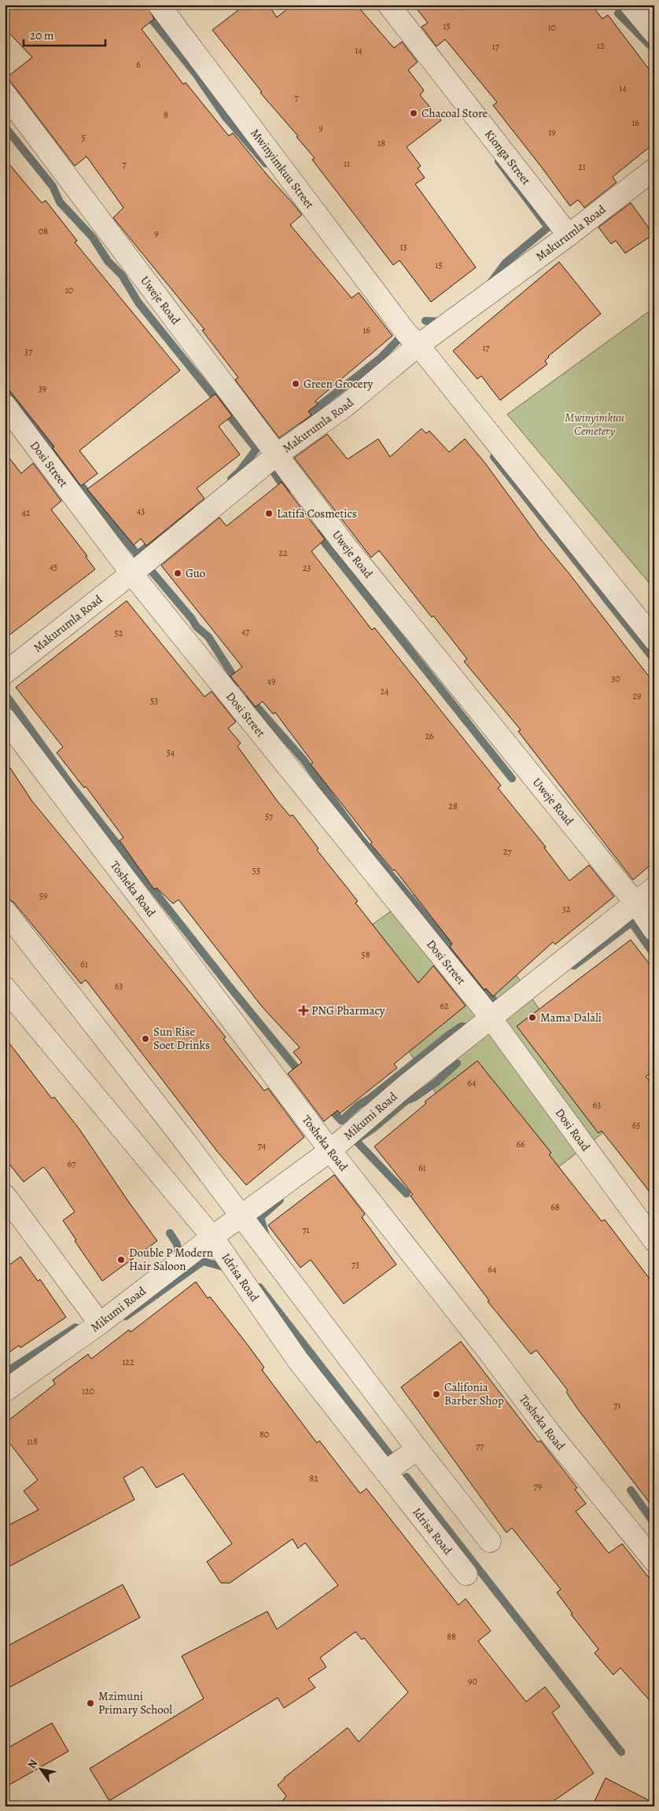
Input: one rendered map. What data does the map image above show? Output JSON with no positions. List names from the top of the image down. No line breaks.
{"streets":{"street":["Kionga Street","Mwinyimkuu Street","Makurumla Road","Uweje Road","Dosi Street","Tosheka Road","Mikumi Road","Dosi Road","Idrisa Road"]},"crossings":[["Kionga Street","Makurumla Road"],["Mwinyimkuu Street","Makurumla Road"],["Makurumla Road","Uweje Road"],["Makurumla Road","Dosi Street"],["Uweje Road","Mikumi Road"],["Dosi Street","Mikumi Road"],["Dosi Street","Dosi Road"],["Tosheka Road","Mikumi Road"],["Mikumi Road","Dosi Road"],["Mikumi Road","Idrisa Road"]],"parks":["Mwinyimkuu Cemetery"],"places":{"other":["Chacoal Store","Green Grocery","Latifa Cosmetics","Guo","Mama Dalali","Sun Rise Soet Drinks","Double P Modern Hair Saloon","Califonia Barber Shop","Mzimuni Primary School"],"health":["PNG Pharmacy"]},"house_numbers":["15","10","12","17","14","6","14","7","8","16","9","19","5","18","11","7","21","08","9","13","15","10","16","17","37","39","43","42","22","45","23","47","52","30","49","24","29","53","26","54","28","57","27","55","59","32","58","61","63","62","64","63","65","66","74","67","61","68","71","73","64","122","120","71","80","118","77","82","79","88","90"],"scale_bar":"20 m","north":"top left"}
